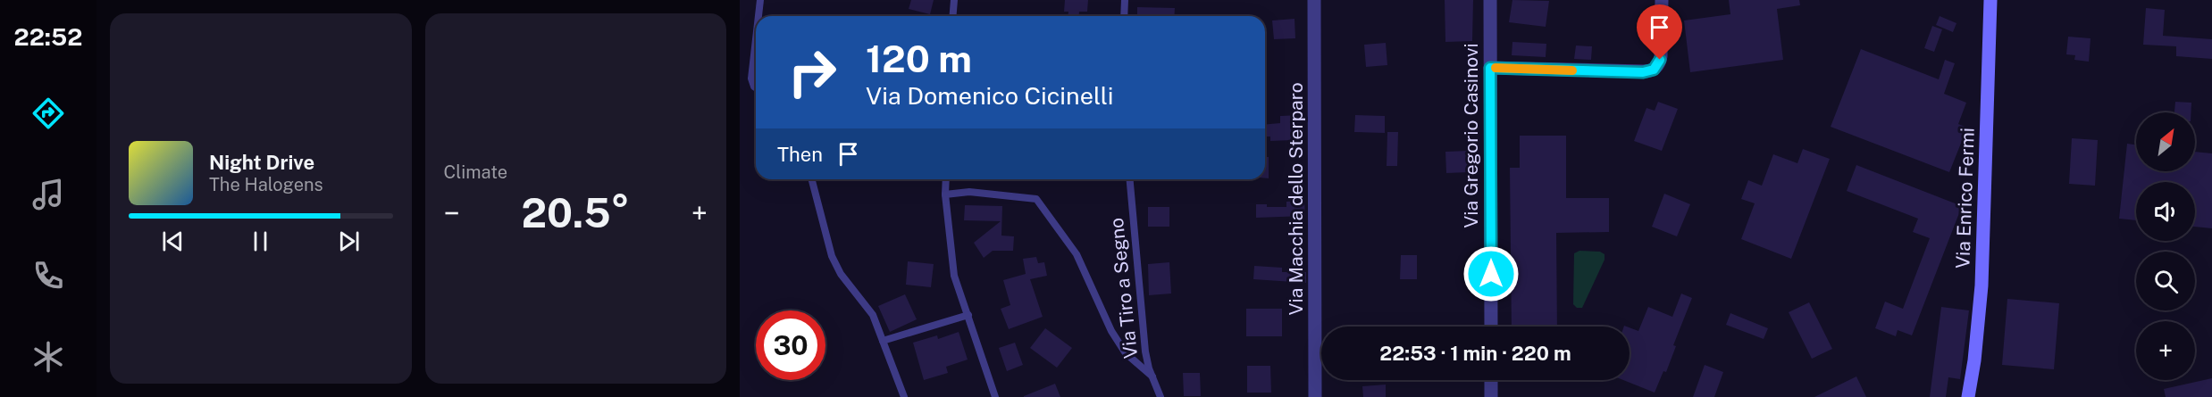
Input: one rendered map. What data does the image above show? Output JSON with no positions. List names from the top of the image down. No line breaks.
{"streets":{"street":["Via Gregorio Casinovi","Via Enrico Fermi","Via Macchia dello Sterparo"],"lane":["Via Tiro a Segno"]},"north":"top right","page":{"tabs":"22:52","tile":"Climate","turn":["120 m","Via Domenico Cicinelli"],"map_buttons":"+","then":"Then","song":["Night Drive","The Halogens"],"heat":["−","20.5°","+"],"limit":"30","trip":"22:53 · 1 min · 220 m"}}
